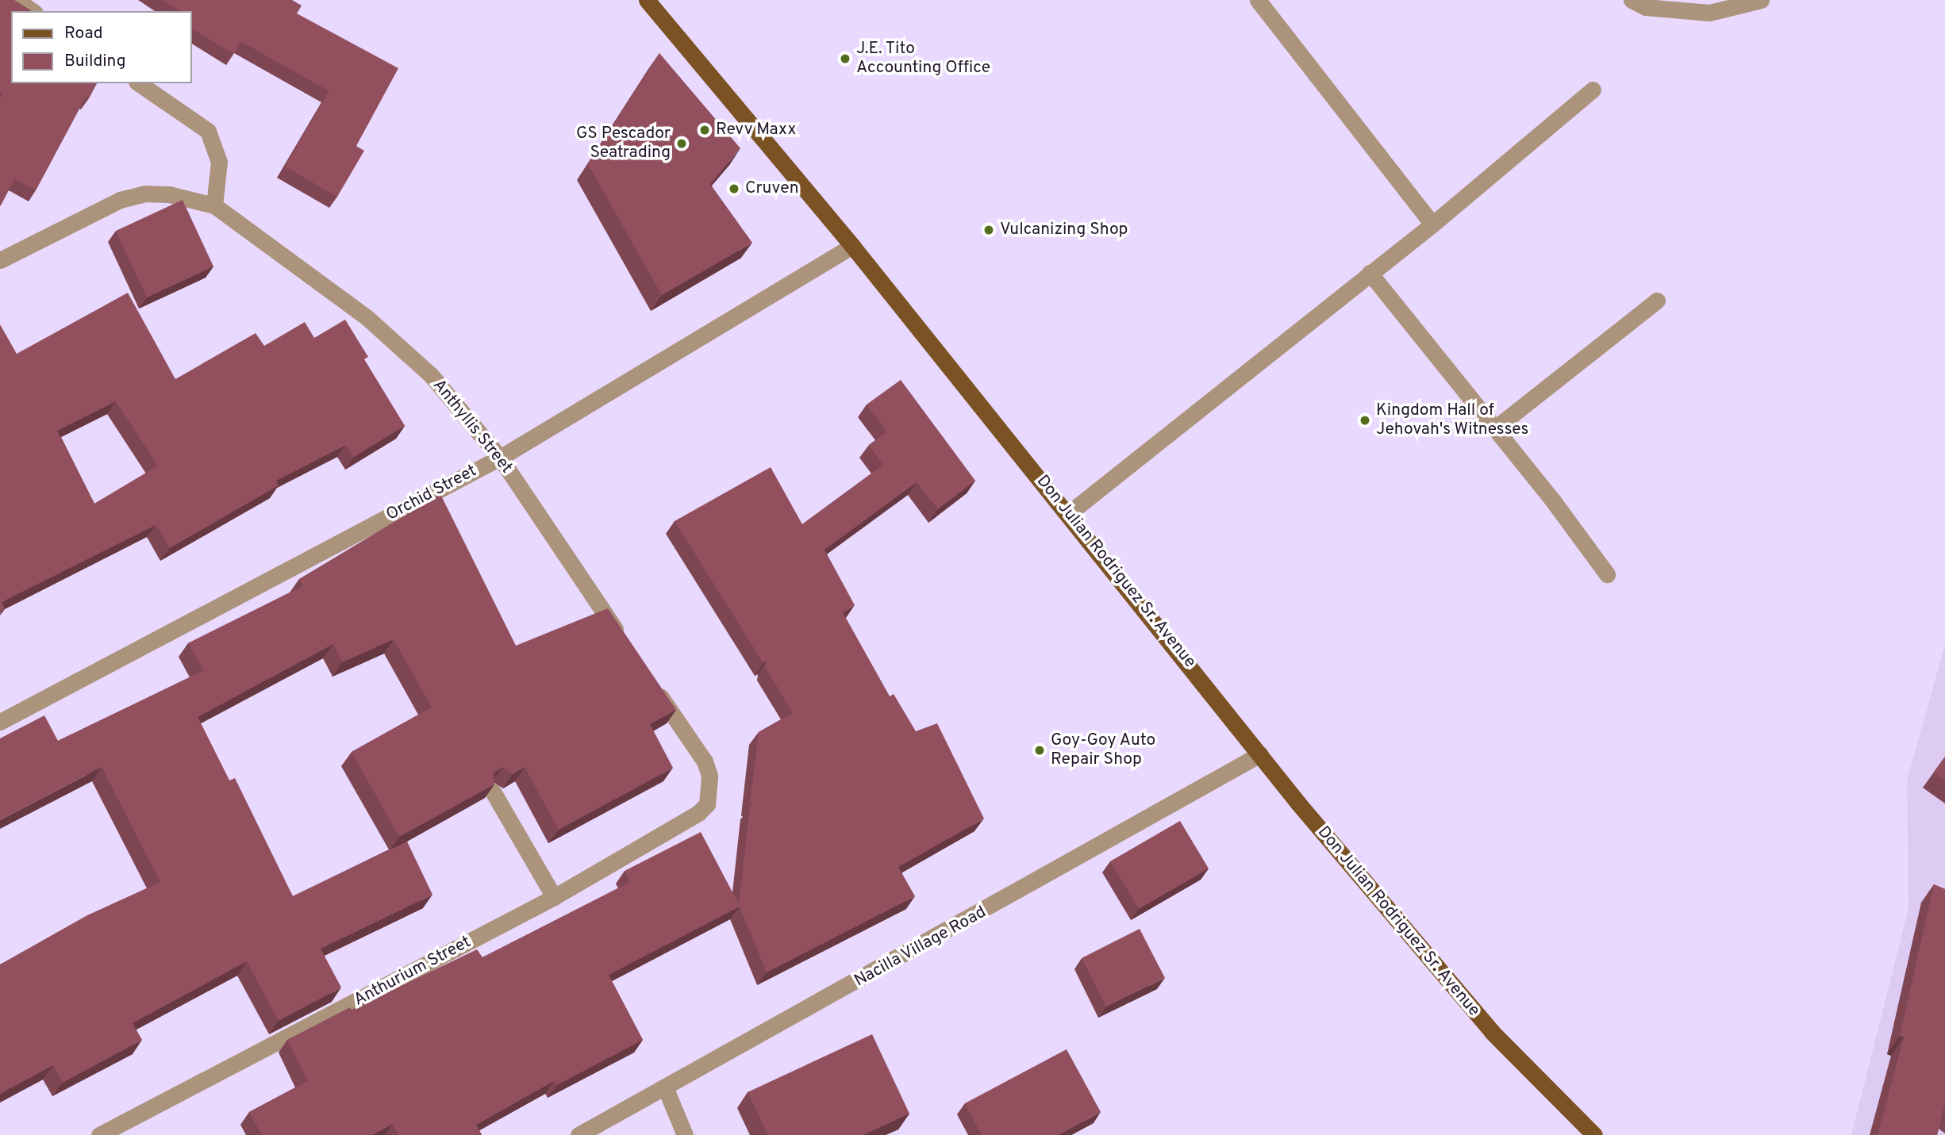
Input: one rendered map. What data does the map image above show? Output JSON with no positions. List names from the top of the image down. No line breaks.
{"streets":{"main road":["Don Julian Rodriguez Sr. Avenue"],"street":["Anthyllis Street","Orchid Street","Nacilla Village Road","Anthurium Street"]},"crossings":[["Anthyllis Street","Orchid Street"],["Orchid Street","Don Julian Rodriguez Sr. Avenue"],["Don Julian Rodriguez Sr. Avenue","Nacilla Village Road"]],"places":["J.E. Tito Accounting Office","Revv Maxx","GS Pescador Seatrading","Cruven","Vulcanizing Shop","Kingdom Hall of Jehovah's Witnesses","Goy-Goy Auto Repair Shop"],"legend":["Road","Building"]}
